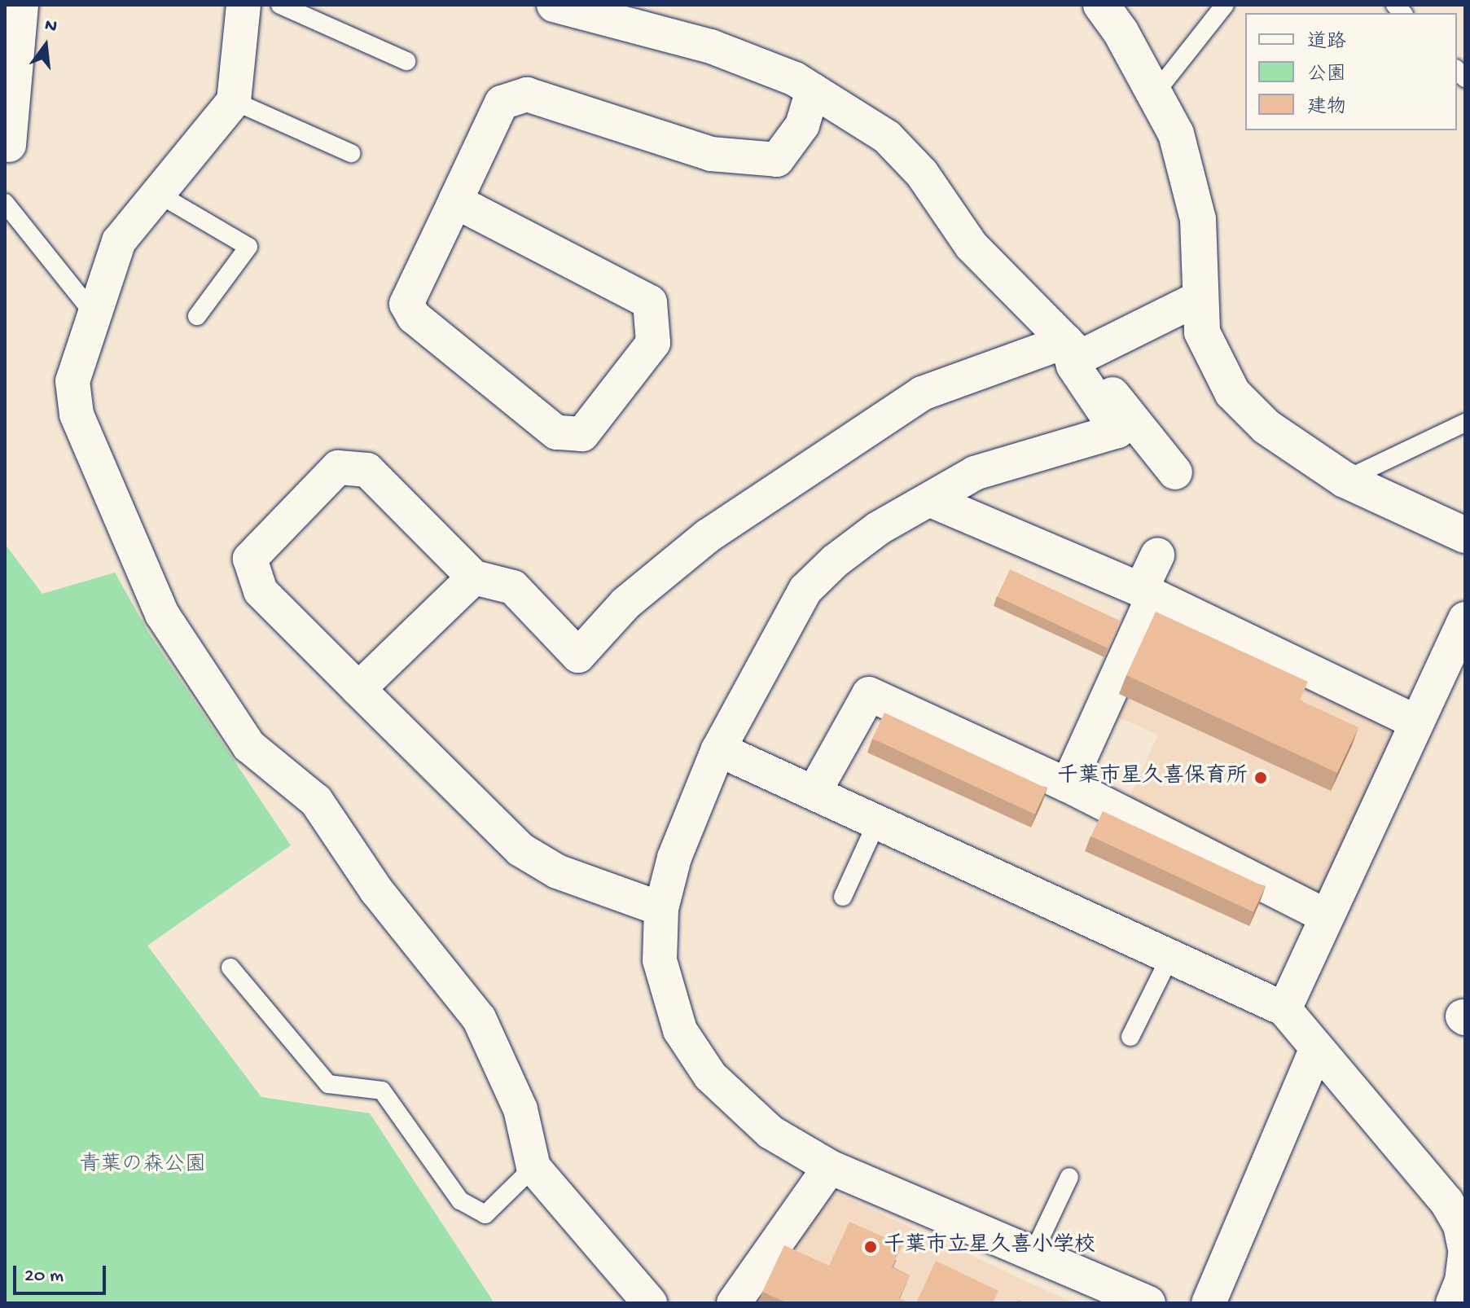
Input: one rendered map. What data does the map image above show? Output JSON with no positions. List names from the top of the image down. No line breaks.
{"parks":["青葉の森公園"],"places":["千葉市星久喜保育所","千葉市立星久喜小学校"],"legend":["道路","公園","建物"],"scale_bar":"20 m","north":"top"}
